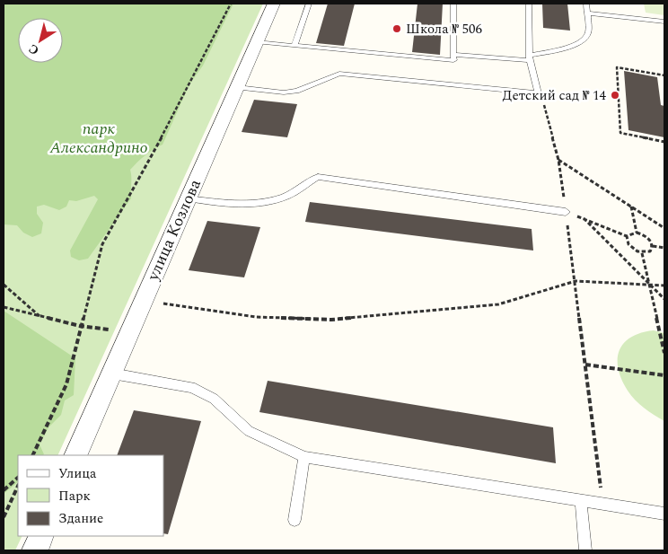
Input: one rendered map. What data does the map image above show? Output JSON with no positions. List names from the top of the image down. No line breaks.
{"streets":{"street":["улица Козлова"]},"parks":["парк Александрино"],"places":["Школа № 506","Детский сад № 14"],"legend":["Улица","Парк","Здание"],"north":"bottom left"}
